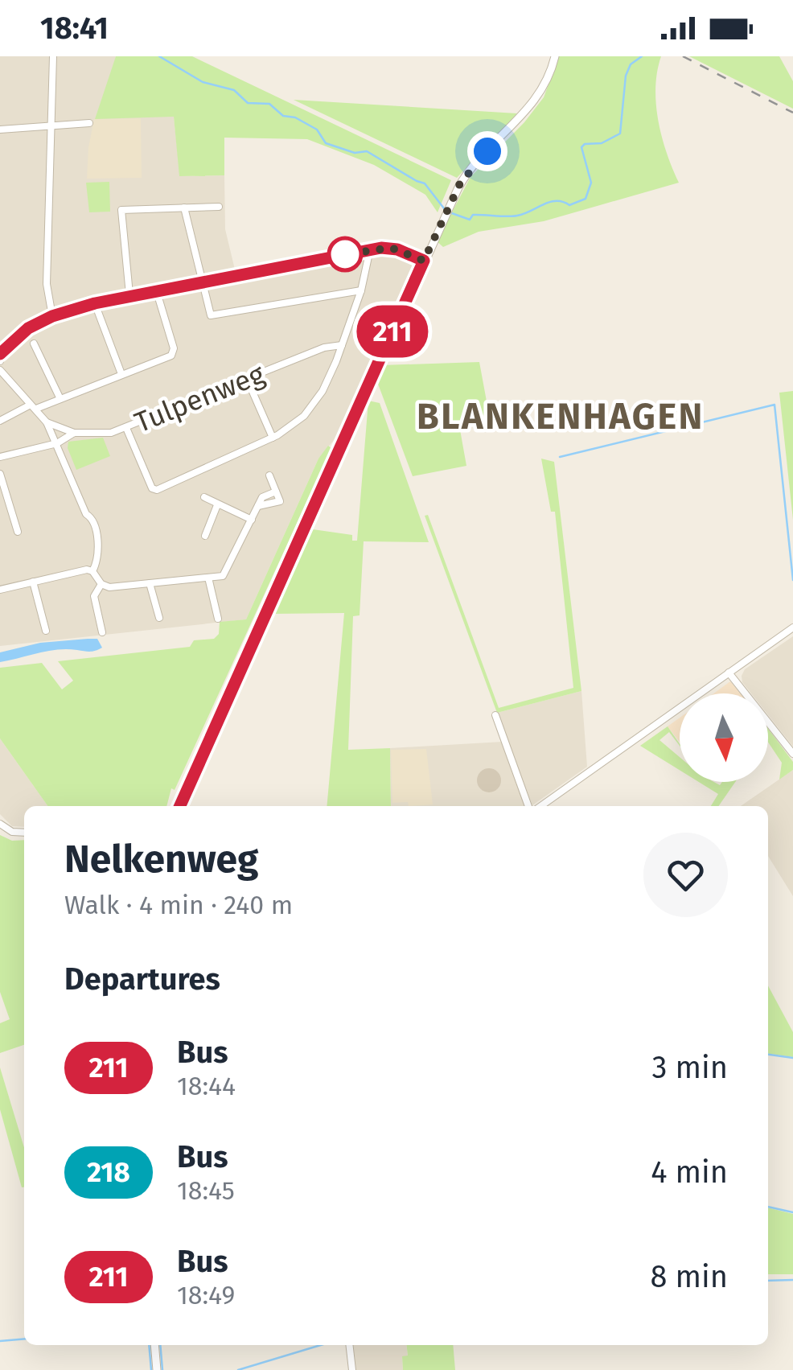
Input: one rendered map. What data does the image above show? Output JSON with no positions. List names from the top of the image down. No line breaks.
{"streets":{"street":["Tulpenweg"]},"districts":["BLANKENHAGEN"],"lines":["bus line 211"],"north":"bottom","page":{"status":"18:41","on_map":"211","heading":[["Nelkenweg","Walk · 4 min · 240 m"],"Departures"],"list":[{"mark":"211","name":"Bus","note":"18:44","value":"3 min"},{"mark":"218","name":"Bus","note":"18:45","value":"4 min"},{"mark":"211","name":"Bus","note":"18:49","value":"8 min"}]}}
